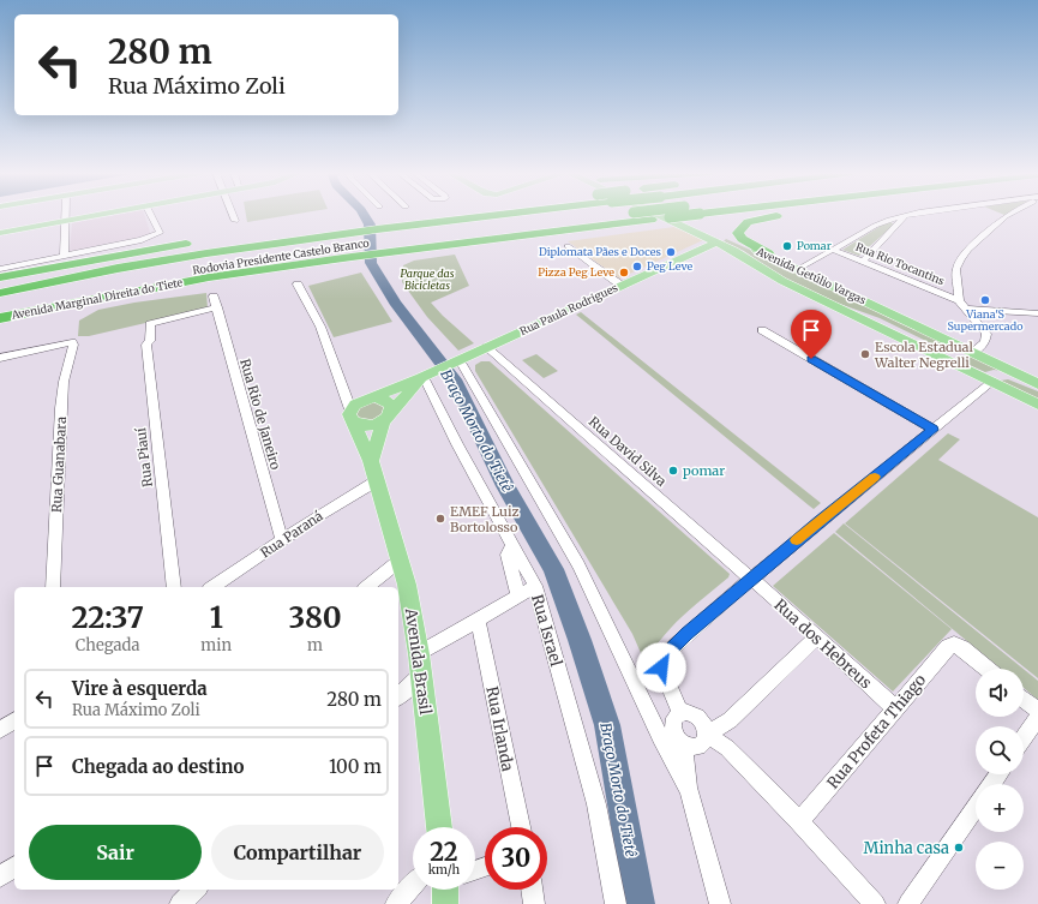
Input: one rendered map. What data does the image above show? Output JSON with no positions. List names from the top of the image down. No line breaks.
{"streets":{"highway":["Rodovia Presidente Castelo Branco","Avenida Marginal Direita do Tiete"],"main road":["Avenida Getúlio Vargas","Rua Paula Rodrigues","Avenida Brasil"],"street":["Rua Rio Tocantins","Rua Rio de Janeiro","Rua David Silva","Rua Piauí","Rua Guanabara","Rua Paraná","Rua Israel","Rua dos Hebreus","Rua Irlanda","Rua Profeta Thiago"]},"crossings":[["Rodovia Presidente Castelo Branco","Avenida Marginal Direita do Tiete"],["Avenida Getúlio Vargas","Rua Paula Rodrigues"],["Rua Paula Rodrigues","Rua David Silva"],["Rua Paula Rodrigues","Rua Israel"],["Rua Paula Rodrigues","Avenida Brasil"],["Rua Rio de Janeiro","Rua Piauí"],["Rua Rio de Janeiro","Rua Paraná"],["Rua David Silva","Rua dos Hebreus"],["Rua Paraná","Avenida Brasil"],["Rua dos Hebreus","Rua Profeta Thiago"]],"water":["Braço Morto do Tietê"],"parks":["Parque das Bicicletas"],"places":["Pomar","Diplomata Pães e Doces","Peg Leve","Pizza Peg Leve","Viana'S Supermercado","Escola Estadual Walter Negrelli","pomar","EMEF Luiz Bortolosso","Minha casa"],"page":{"turn":["280 m","Rua Máximo Zoli"],"eta":["22:37","Chegada","1","min","380","m"],"map_buttons":["+","−"],"list":[{"name":"Vire à esquerda","note":"Rua Máximo Zoli","value":"280 m"},{"name":"Chegada ao destino","value":"100 m"}],"buttons":["Sair","Compartilhar"],"speed":"22 km/h","limit":"30"}}
